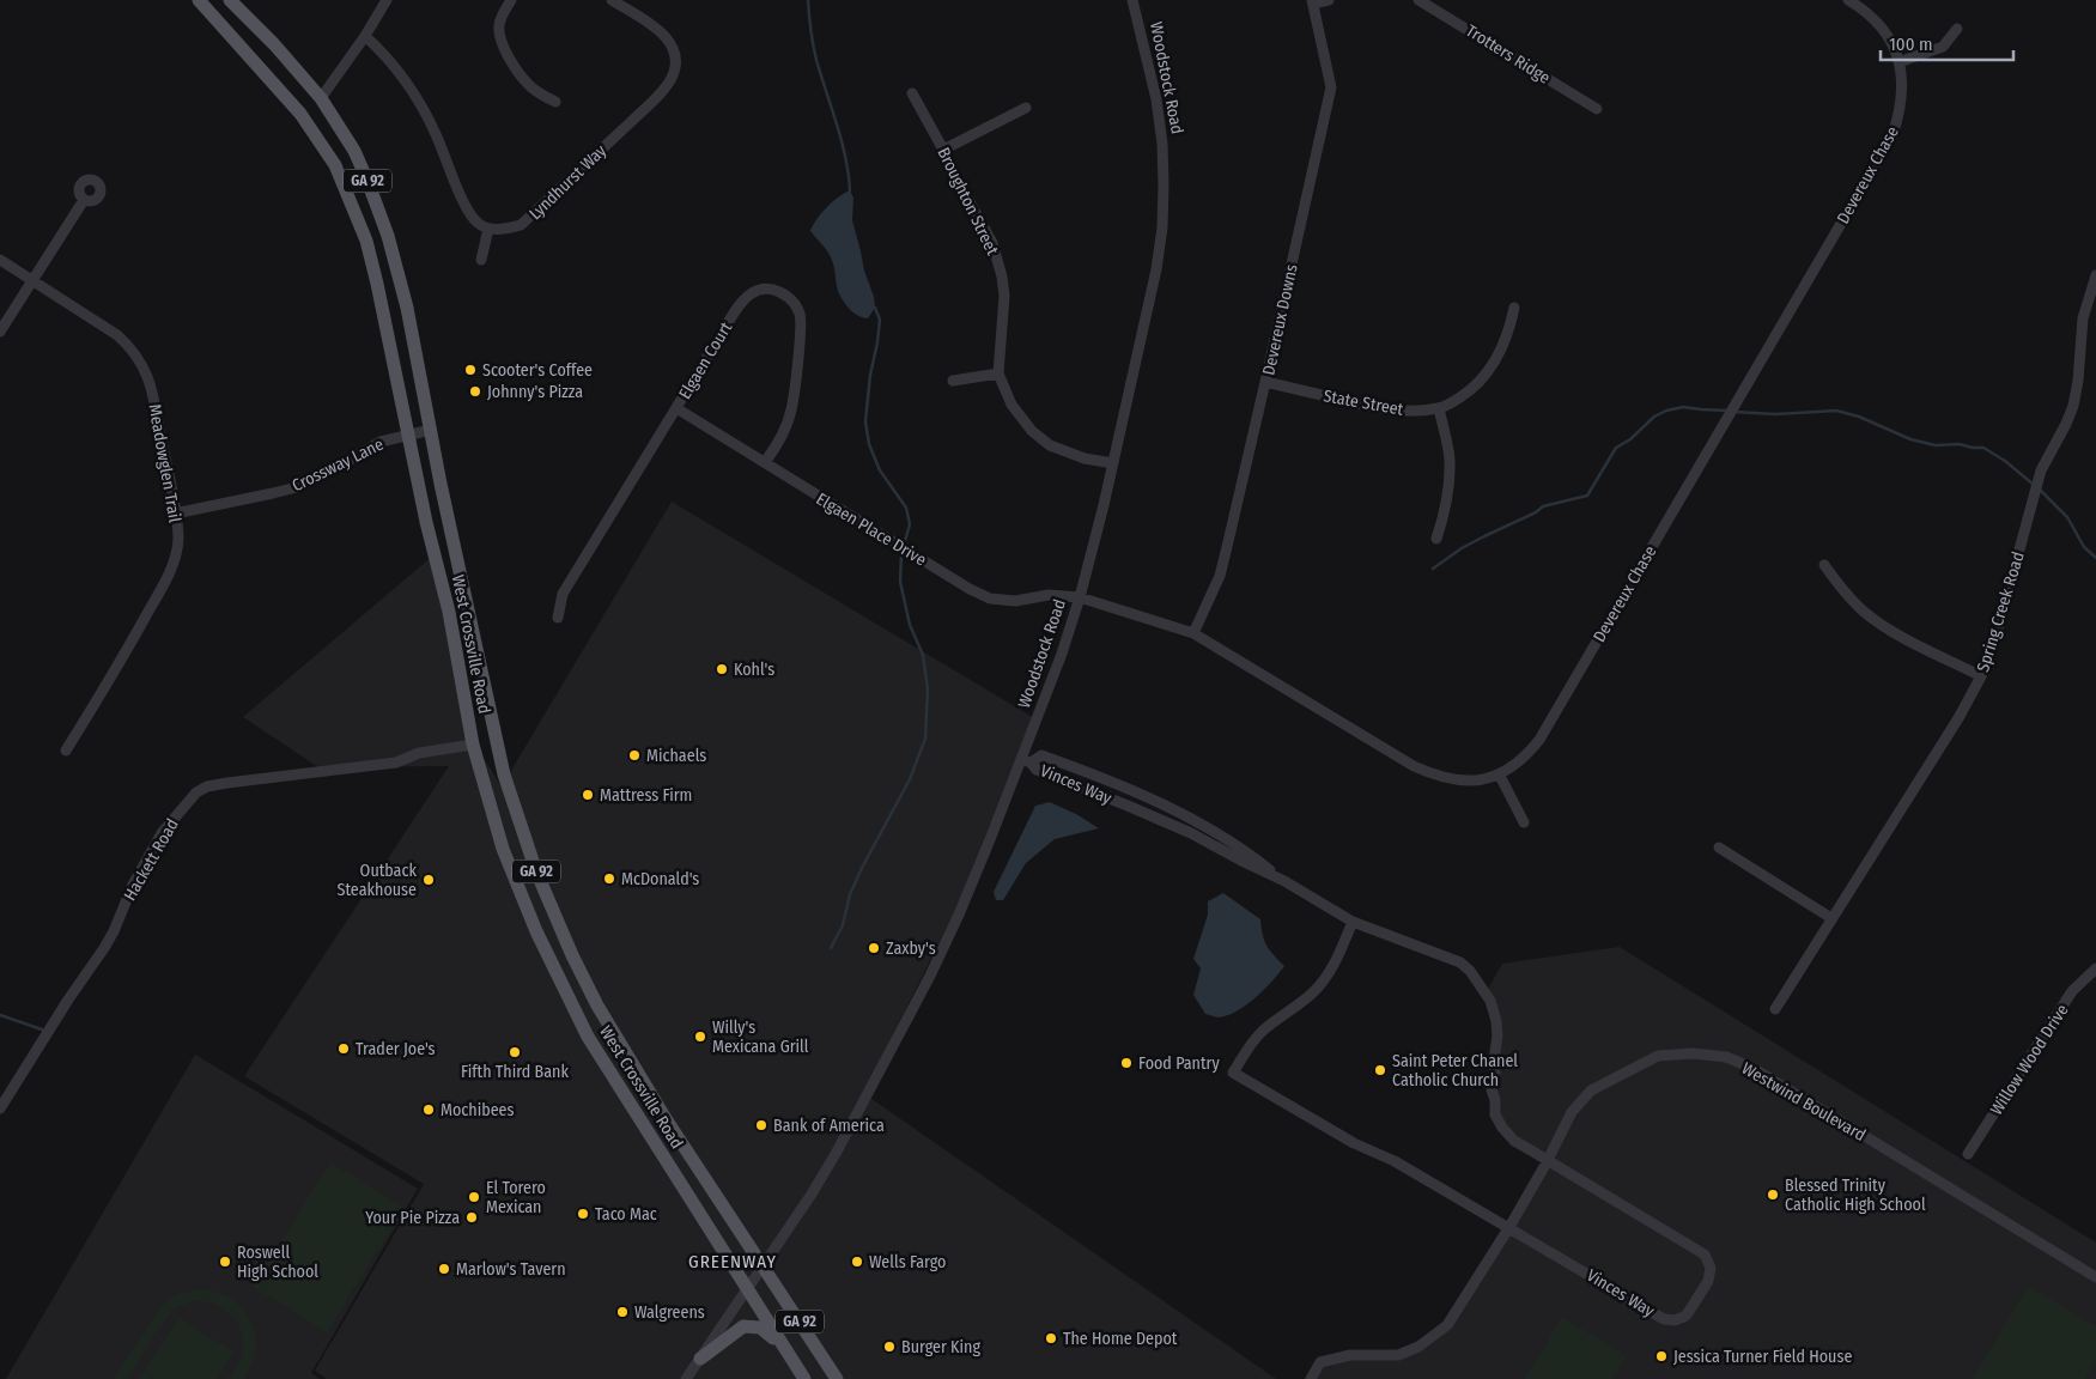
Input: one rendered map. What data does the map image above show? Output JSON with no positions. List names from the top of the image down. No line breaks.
{"streets":{"main road":["GA 92","West Crossville Road"],"street":["Trotters Ridge","Woodstock Road","Devereux Chase","Lyndhurst Way","Broughton Street","Devereux Downs","Elgaen Court","State Street","Meadowglen Trail","Crossway Lane","Elgaen Place Drive","Spring Creek Road","Vinces Way","Hackett Road","Willow Wood Drive","Westwind Boulevard"]},"crossings":[["Woodstock Road","Devereux Chase"],["Woodstock Road","GA 92"],["Woodstock Road","Broughton Street"],["Woodstock Road","Elgaen Place Drive"],["Woodstock Road","West Crossville Road"],["Woodstock Road","Vinces Way"],["Devereux Chase","Devereux Downs"],["Devereux Chase","Elgaen Place Drive"],["GA 92","West Crossville Road"],["Devereux Downs","State Street"],["Elgaen Court","Elgaen Place Drive"],["Meadowglen Trail","Crossway Lane"],["Crossway Lane","West Crossville Road"],["West Crossville Road","Hackett Road"],["Vinces Way","Westwind Boulevard"]],"districts":["GREENWAY"],"places":["Scooter's Coffee","Johnny's Pizza","Kohl's","Michaels","Mattress Firm","McDonald's","Outback Steakhouse","Zaxby's","Willy's Mexicana Grill","Trader Joe's","Fifth Third Bank","Food Pantry","Saint Peter Chanel Catholic Church","Mochibees","Bank of America","Blessed Trinity Catholic High School","El Torero Mexican","Taco Mac","Your Pie Pizza","Roswell High School","Wells Fargo","Marlow's Tavern","Walgreens","The Home Depot","Burger King","Jessica Turner Field House"],"scale_bar":"100 m"}
